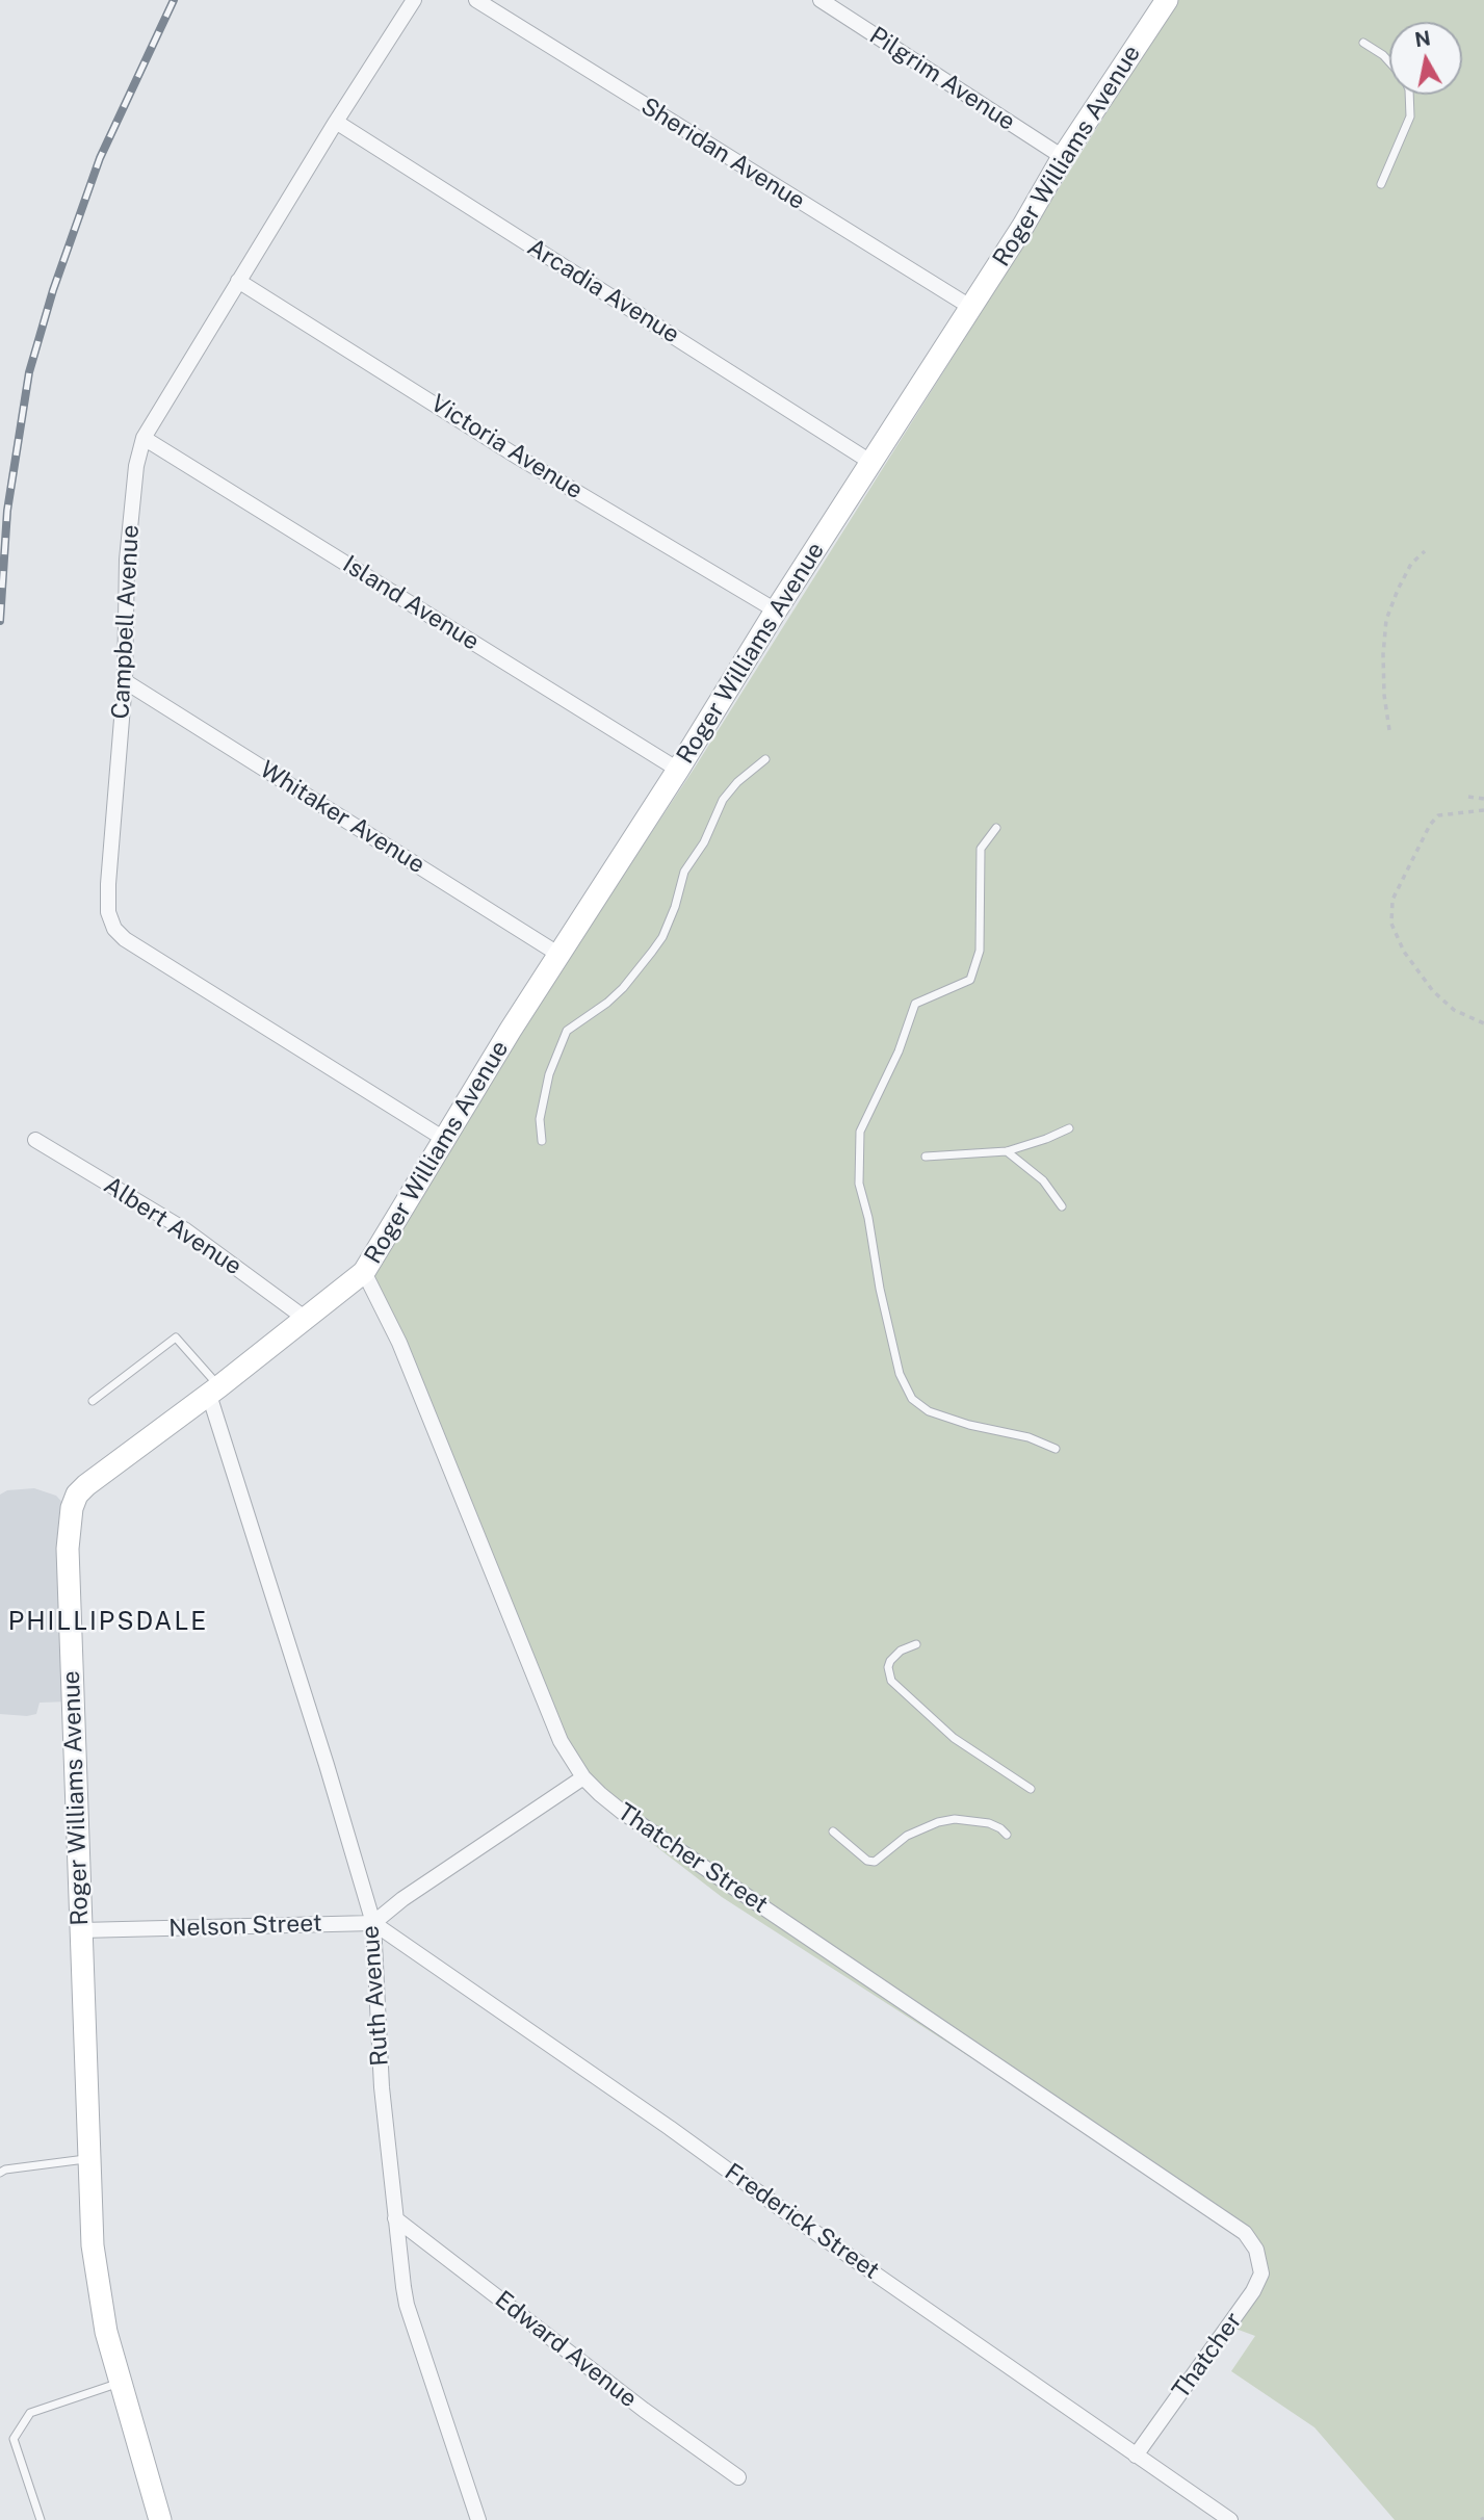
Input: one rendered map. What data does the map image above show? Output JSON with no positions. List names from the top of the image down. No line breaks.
{"streets":{"main road":["Roger Williams Avenue"],"street":["Pilgrim Avenue","Sheridan Avenue","Arcadia Avenue","Victoria Avenue","Island Avenue","Campbell Avenue","Whitaker Avenue","Albert Avenue","Thatcher Street","Nelson Street","Ruth Avenue","Frederick Street","Edward Avenue","Thatcher"]},"crossings":[["Pilgrim Avenue","Roger Williams Avenue"],["Sheridan Avenue","Roger Williams Avenue"],["Roger Williams Avenue","Arcadia Avenue"],["Roger Williams Avenue","Victoria Avenue"],["Roger Williams Avenue","Island Avenue"],["Roger Williams Avenue","Campbell Avenue"],["Roger Williams Avenue","Whitaker Avenue"],["Roger Williams Avenue","Albert Avenue"],["Roger Williams Avenue","Thatcher Street"],["Roger Williams Avenue","Nelson Street"],["Roger Williams Avenue","Ruth Avenue"],["Arcadia Avenue","Campbell Avenue"],["Victoria Avenue","Campbell Avenue"],["Island Avenue","Campbell Avenue"],["Campbell Avenue","Whitaker Avenue"],["Thatcher Street","Thatcher"],["Nelson Street","Ruth Avenue"],["Nelson Street","Frederick Street"],["Ruth Avenue","Frederick Street"],["Ruth Avenue","Edward Avenue"],["Frederick Street","Thatcher"]],"districts":["PHILLIPSDALE"],"north":"top"}
